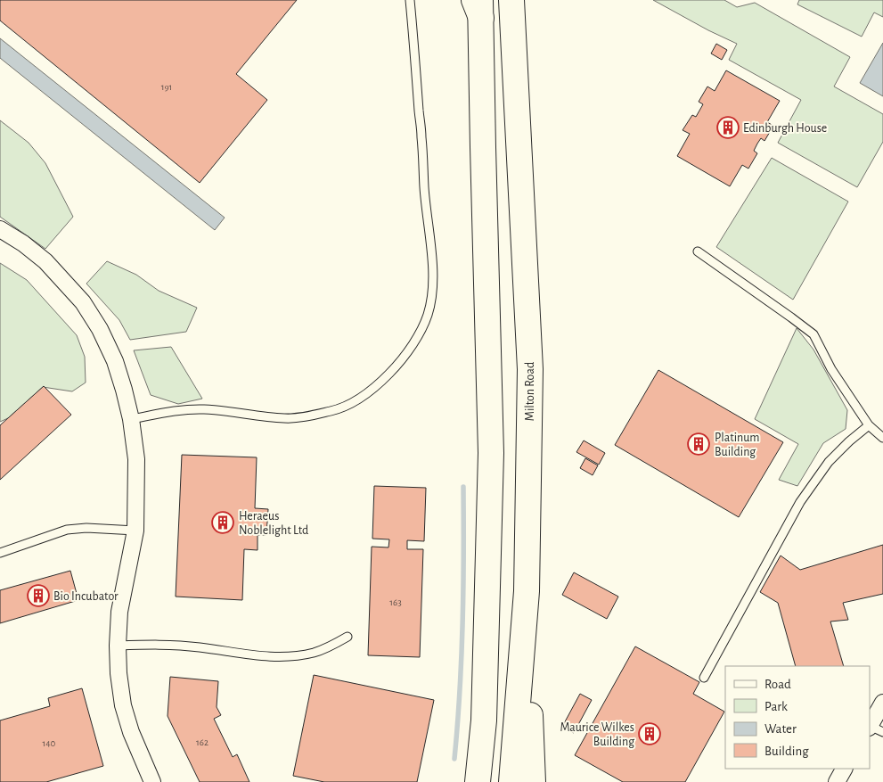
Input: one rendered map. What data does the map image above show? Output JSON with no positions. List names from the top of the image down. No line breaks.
{"streets":{"main road":["Milton Road"]},"places":{"building":["Edinburgh House","Platinum Building","Heraeus Noblelight Ltd","Bio Incubator","Maurice Wilkes Building"]},"house_numbers":["191","163","162","140"],"legend":["Road","Park","Water","Building"]}
